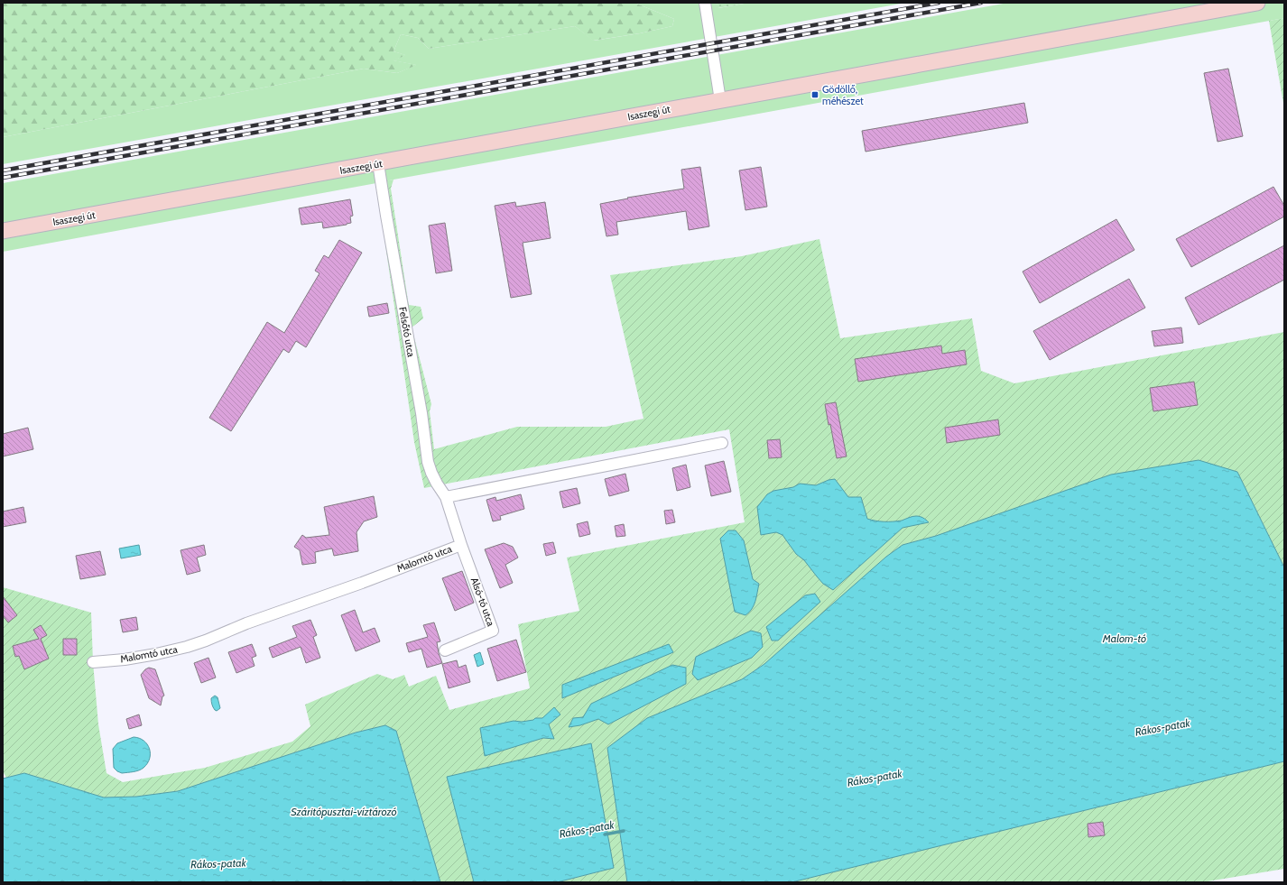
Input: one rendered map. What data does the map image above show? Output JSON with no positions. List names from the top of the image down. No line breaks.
{"streets":{"main road":["Isaszegi út"],"street":["Felsőtó utca","Malomtó utca","Alsó-tó utca"]},"crossings":[["Isaszegi út","Felsőtó utca"],["Felsőtó utca","Malomtó utca"],["Malomtó utca","Alsó-tó utca"]],"water":["Malom-tó","Rákos-patak","Száritópusztai-víztározó"],"places":{"transit":["Gödöllő, méhészet"]}}
